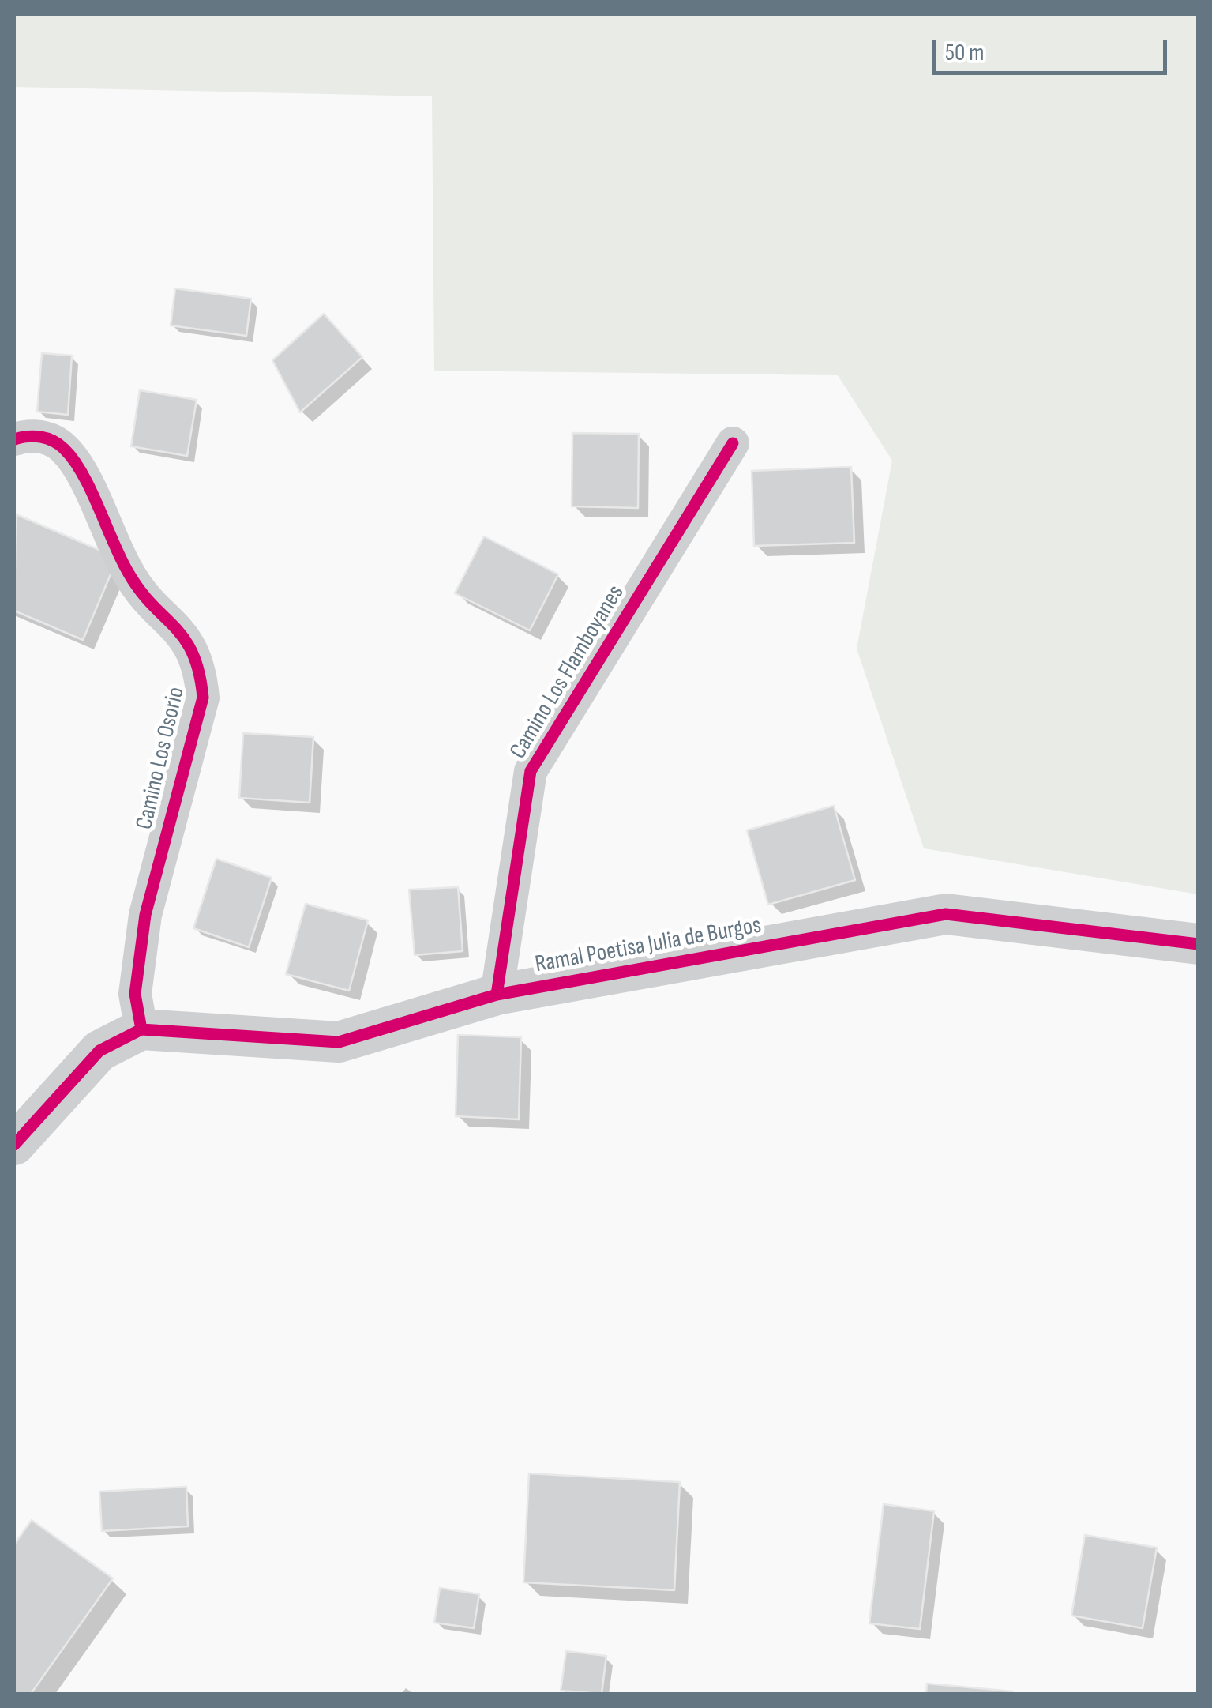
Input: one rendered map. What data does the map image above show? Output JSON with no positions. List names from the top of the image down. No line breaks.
{"streets":{"street":["Camino Los Flamboyanes","Camino Los Osorio","Ramal Poetisa Julia de Burgos"]},"crossings":[["Camino Los Flamboyanes","Ramal Poetisa Julia de Burgos"],["Camino Los Osorio","Ramal Poetisa Julia de Burgos"]],"scale_bar":"50 m"}
